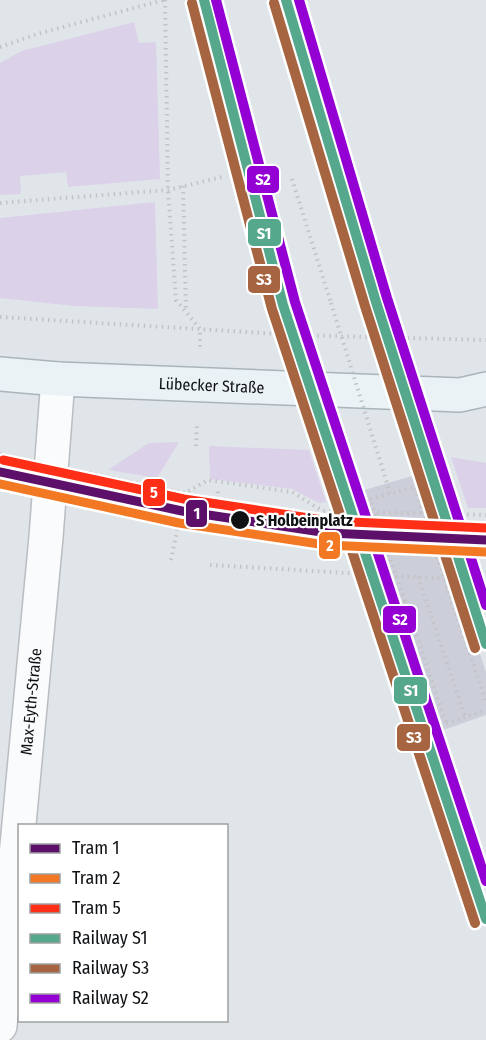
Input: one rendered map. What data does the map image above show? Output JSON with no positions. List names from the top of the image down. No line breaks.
{"streets":{"main road":["Lübecker Straße"],"street":["Max-Eyth-Straße"]},"crossings":[["Lübecker Straße","Max-Eyth-Straße"]],"places":["S Holbeinplatz"],"lines":["rail line S1","rail line S2","rail line S3","tram line 5","tram line 1","tram line 2"],"legend":["Tram 1","Tram 2","Tram 5","Railway S1","Railway S3","Railway S2"]}
